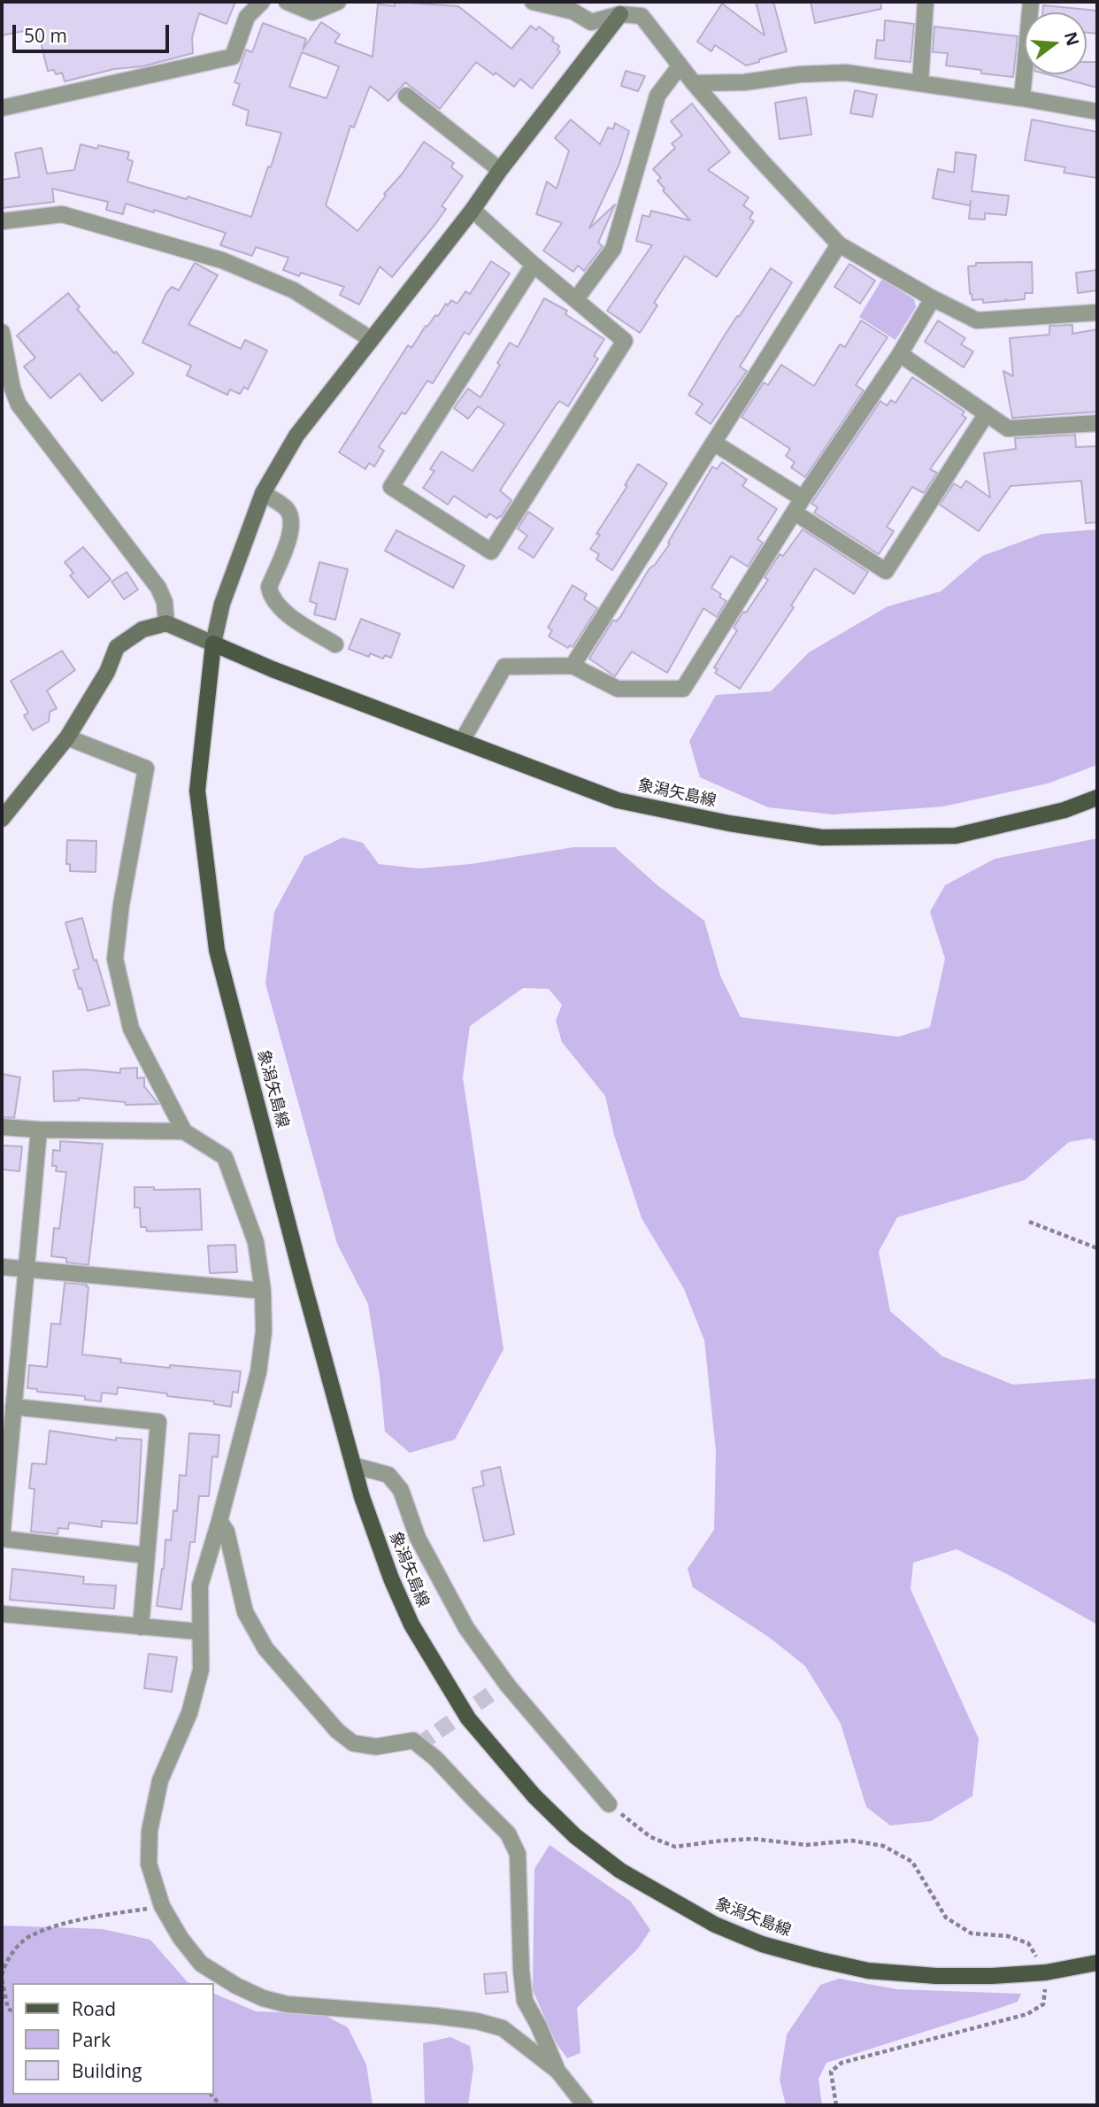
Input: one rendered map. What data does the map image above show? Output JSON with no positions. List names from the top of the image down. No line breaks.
{"streets":{"main road":["象潟矢島線"]},"legend":["Road","Park","Building"],"scale_bar":"50 m","north":"right"}
